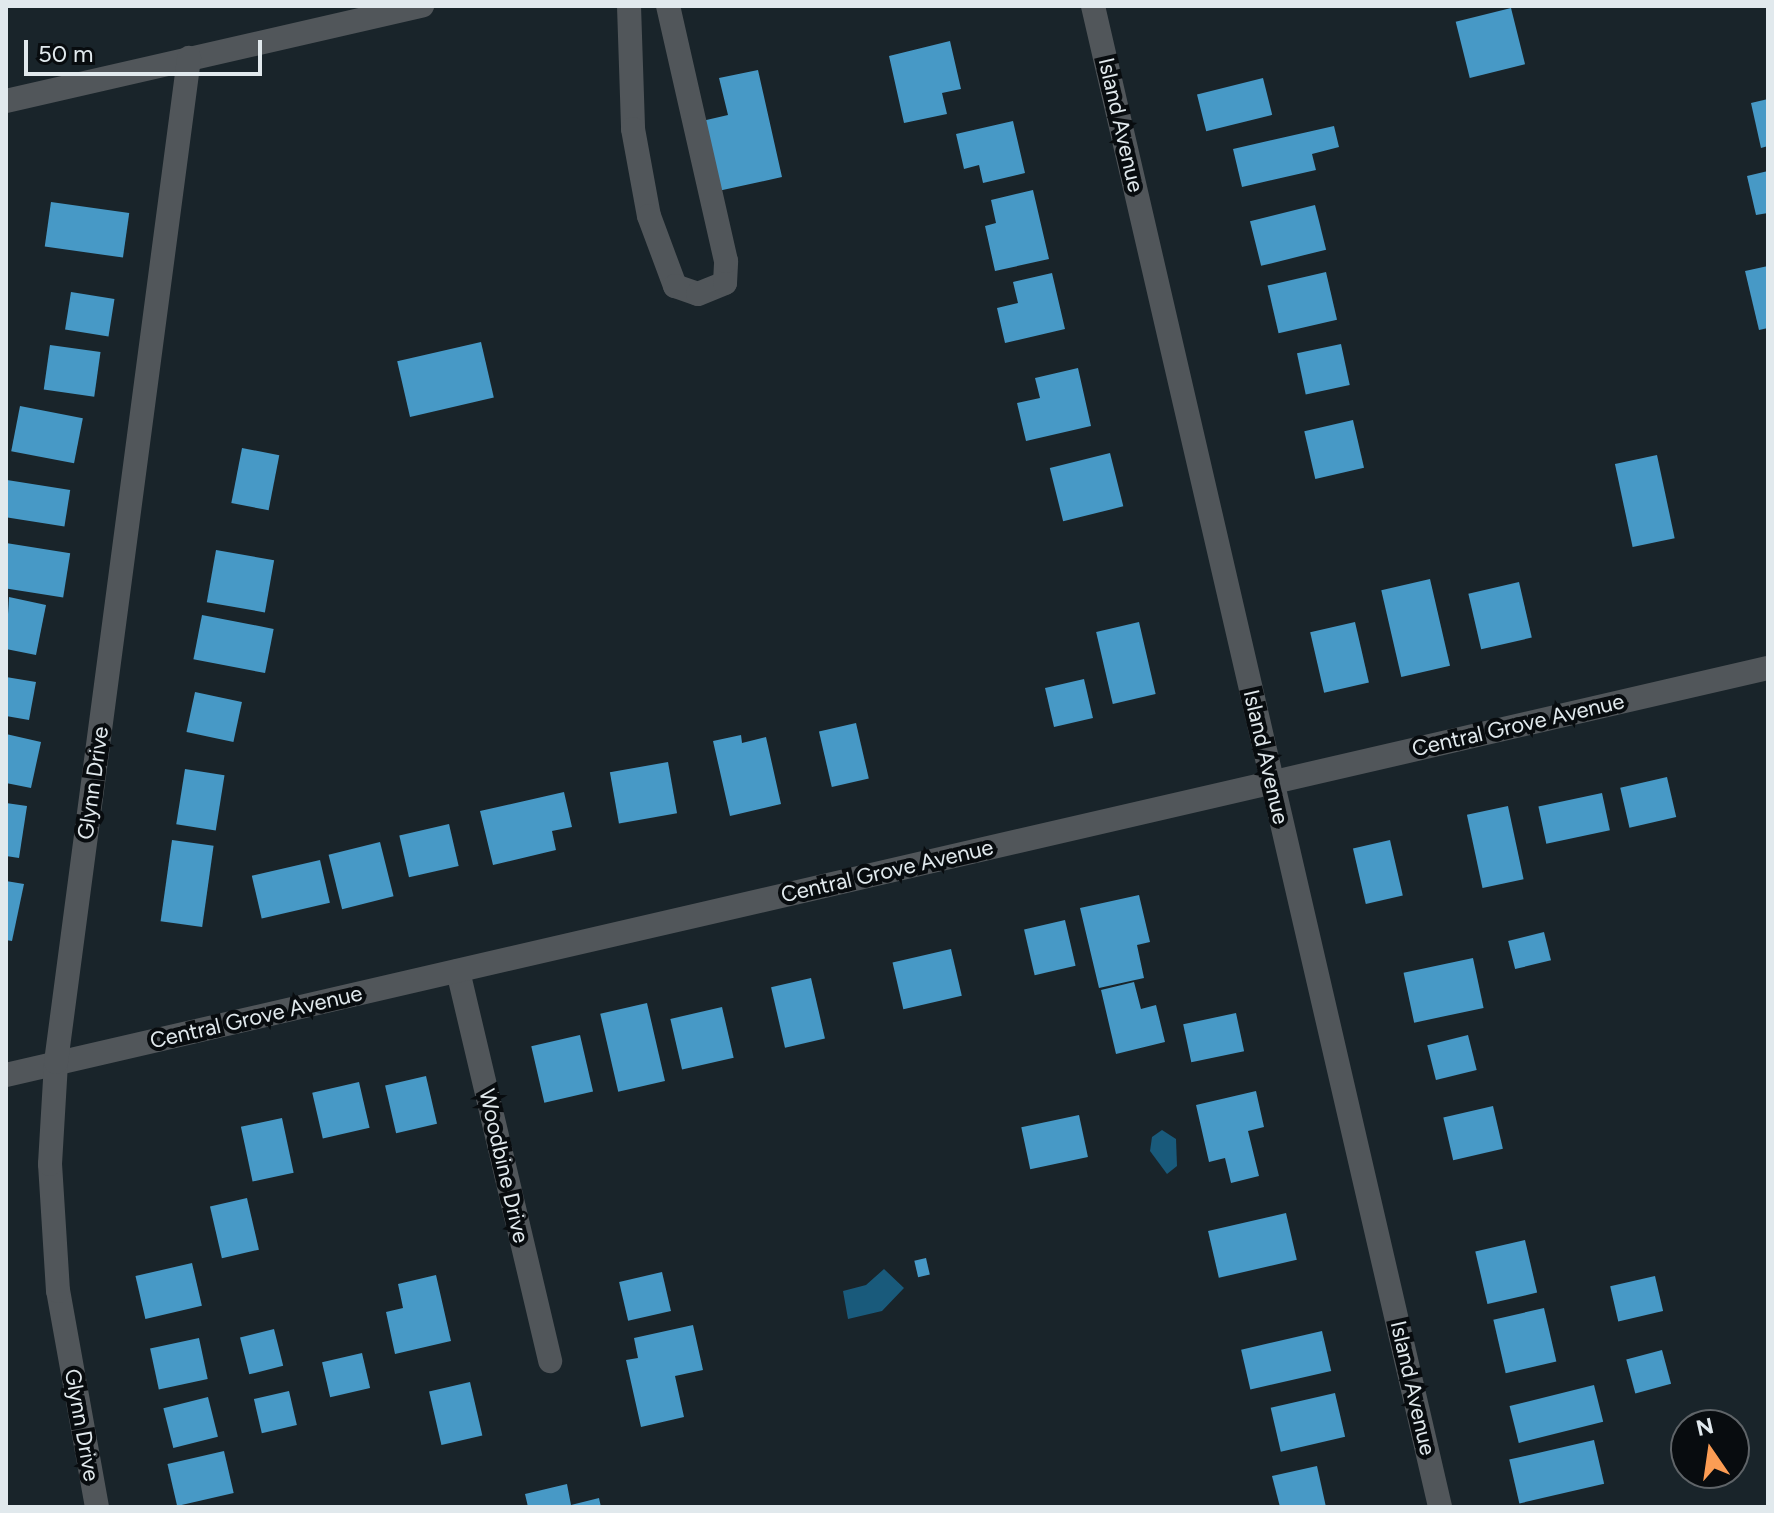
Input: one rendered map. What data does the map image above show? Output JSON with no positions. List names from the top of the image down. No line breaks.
{"streets":{"street":["Island Avenue","Central Grove Avenue","Glynn Drive","Woodbine Drive"]},"crossings":[["Island Avenue","Central Grove Avenue"],["Central Grove Avenue","Glynn Drive"],["Central Grove Avenue","Woodbine Drive"]],"scale_bar":"50 m","north":"top"}
